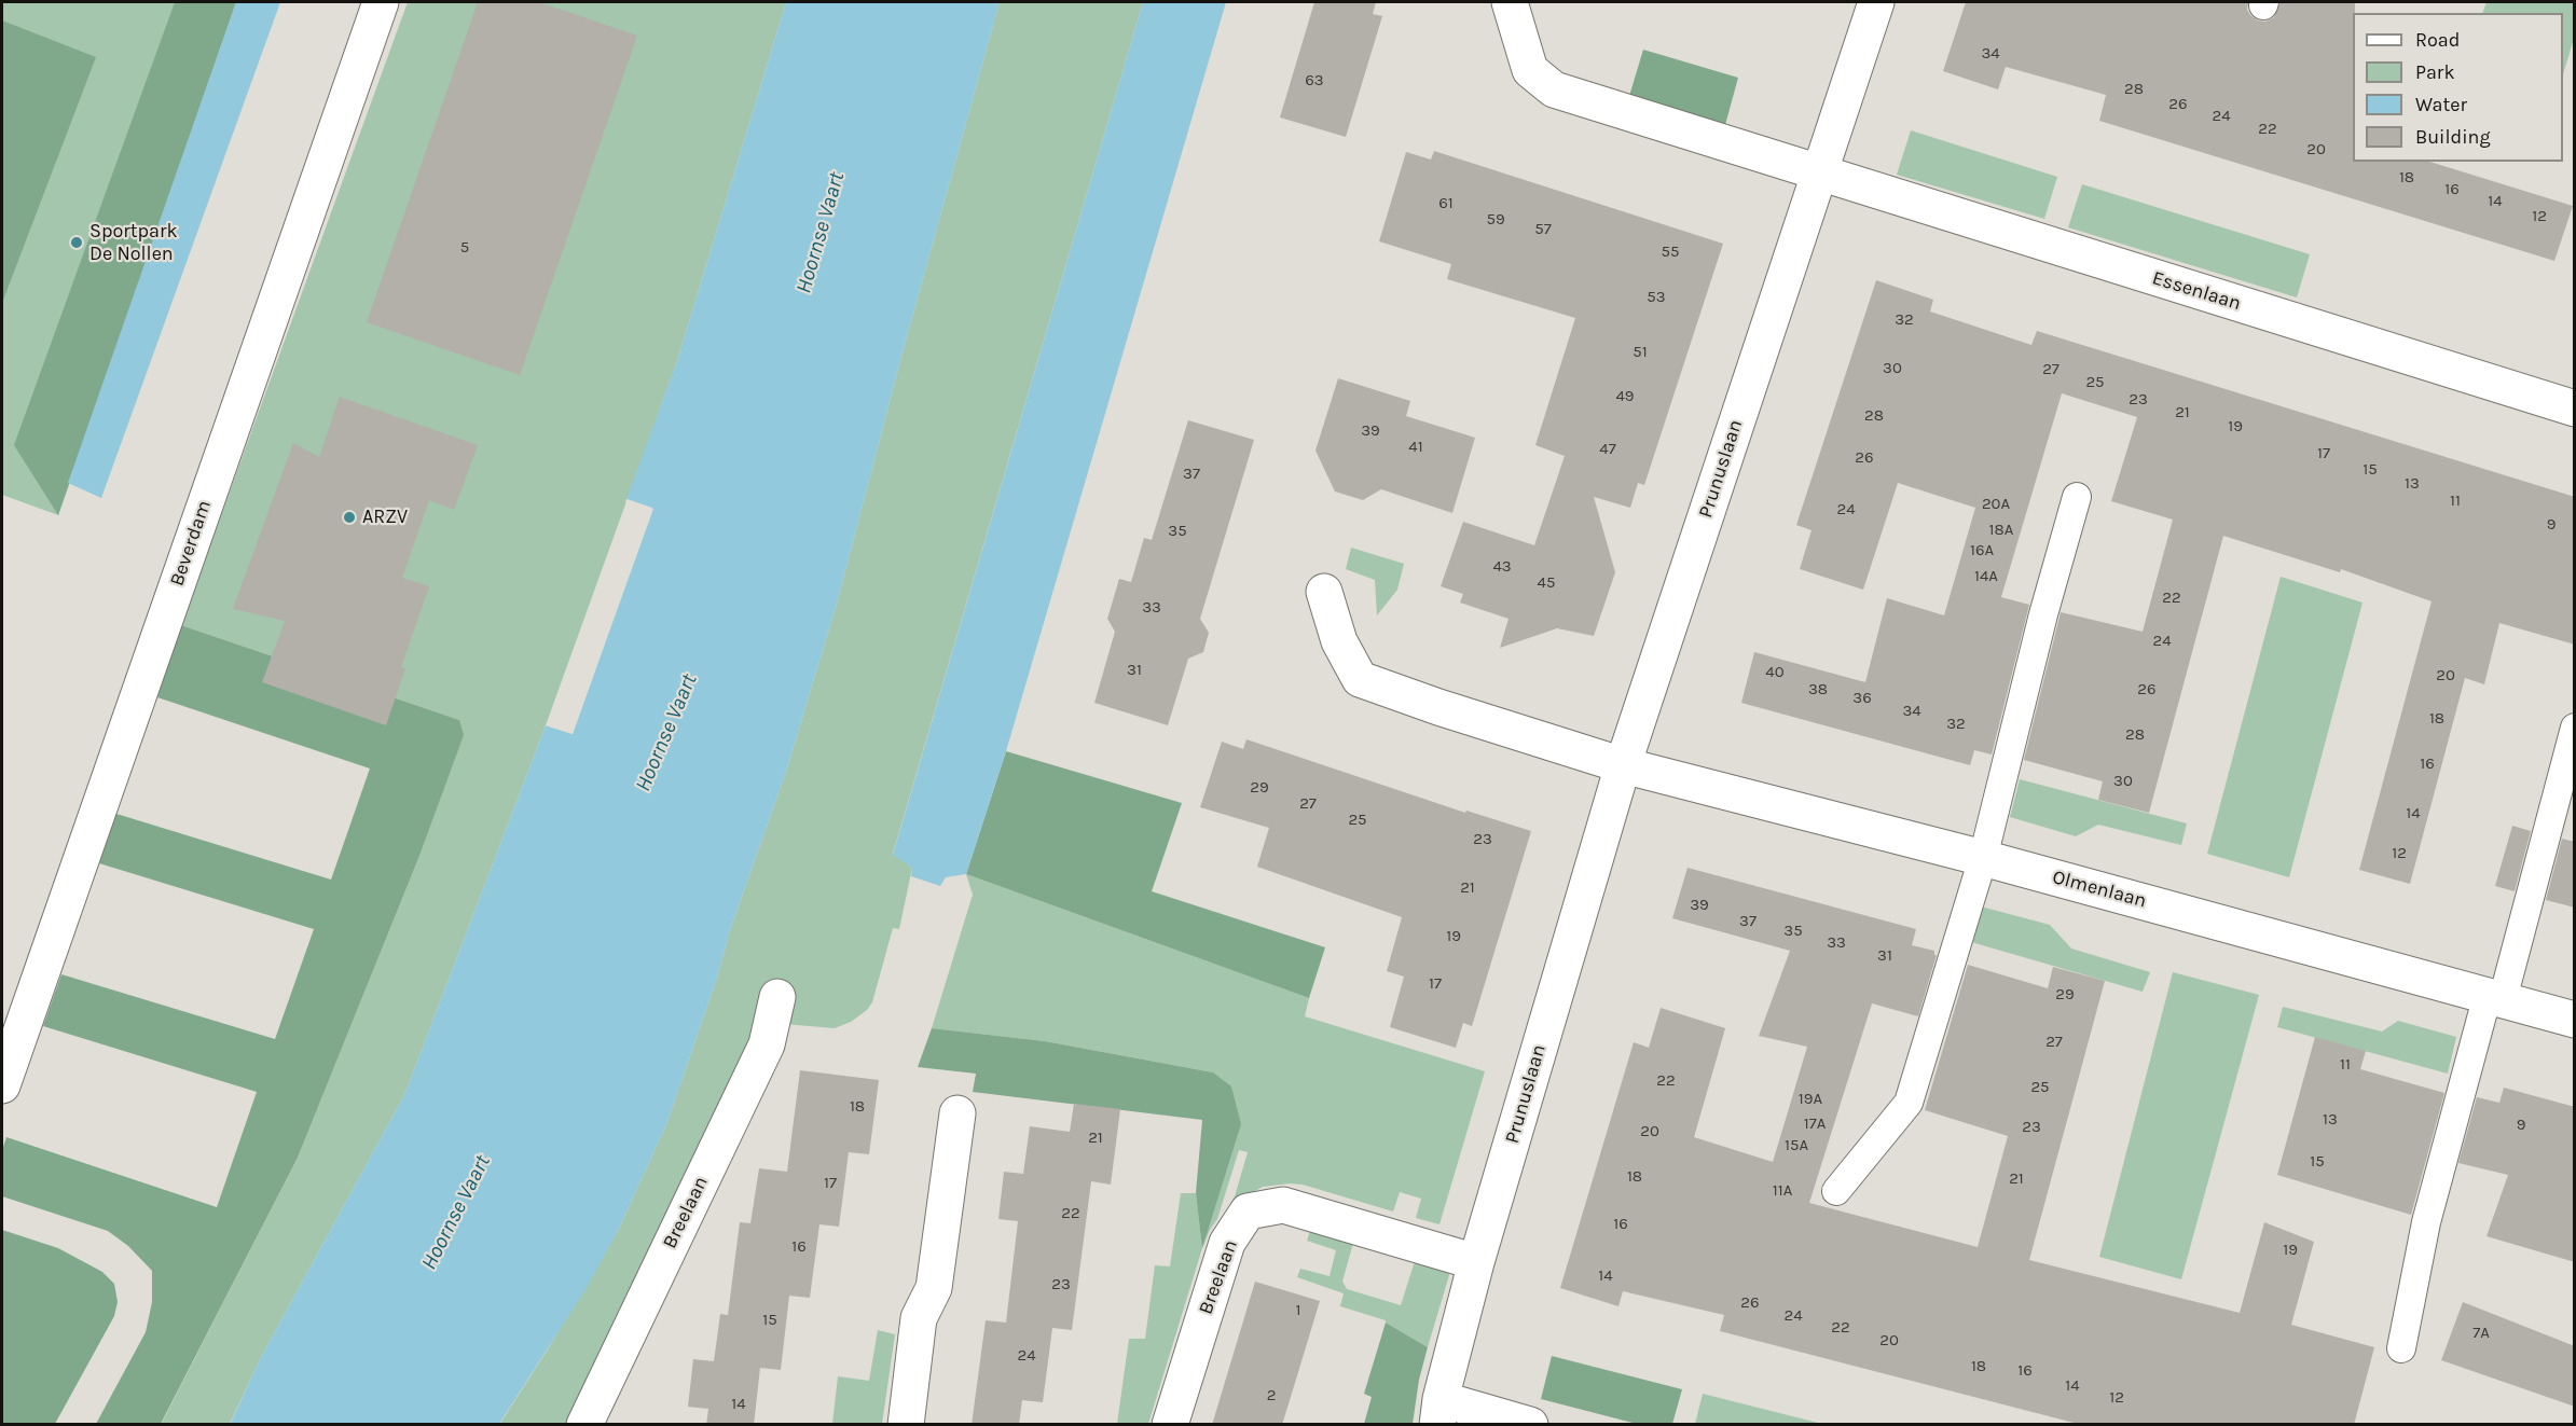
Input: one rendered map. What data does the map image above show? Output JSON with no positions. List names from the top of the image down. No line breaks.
{"streets":{"street":["Essenlaan","Prunuslaan","Beverdam","Olmenlaan","Breelaan"]},"crossings":[["Essenlaan","Prunuslaan"],["Prunuslaan","Olmenlaan"],["Prunuslaan","Breelaan"]],"water":["Hoornse Vaart"],"places":["Sportpark De Nollen","ARZV"],"house_numbers":["34","63","28","26","24","22","20","18","16","14","61","12","59","57","5","55","53","32","51","30","27","25","49","23","21","28","19","39","41","47","17","26","15","37","13","11","20A","24","9","18A","35","16A","43","14A","45","22","33","24","31","40","20","38","26","36","34","18","32","28","16","30","29","27","14","25","23","12","21","39","37","35","19","33","31","17","29","27","11","22","25","19A","18","13","17A","9","23","20","21","15A","15","18","21","17","11A","22","16","16","19","14","23","26","1","24","15","22","7A","20","24","18","16","14","2","12","14"],"legend":["Road","Park","Water","Building"]}
